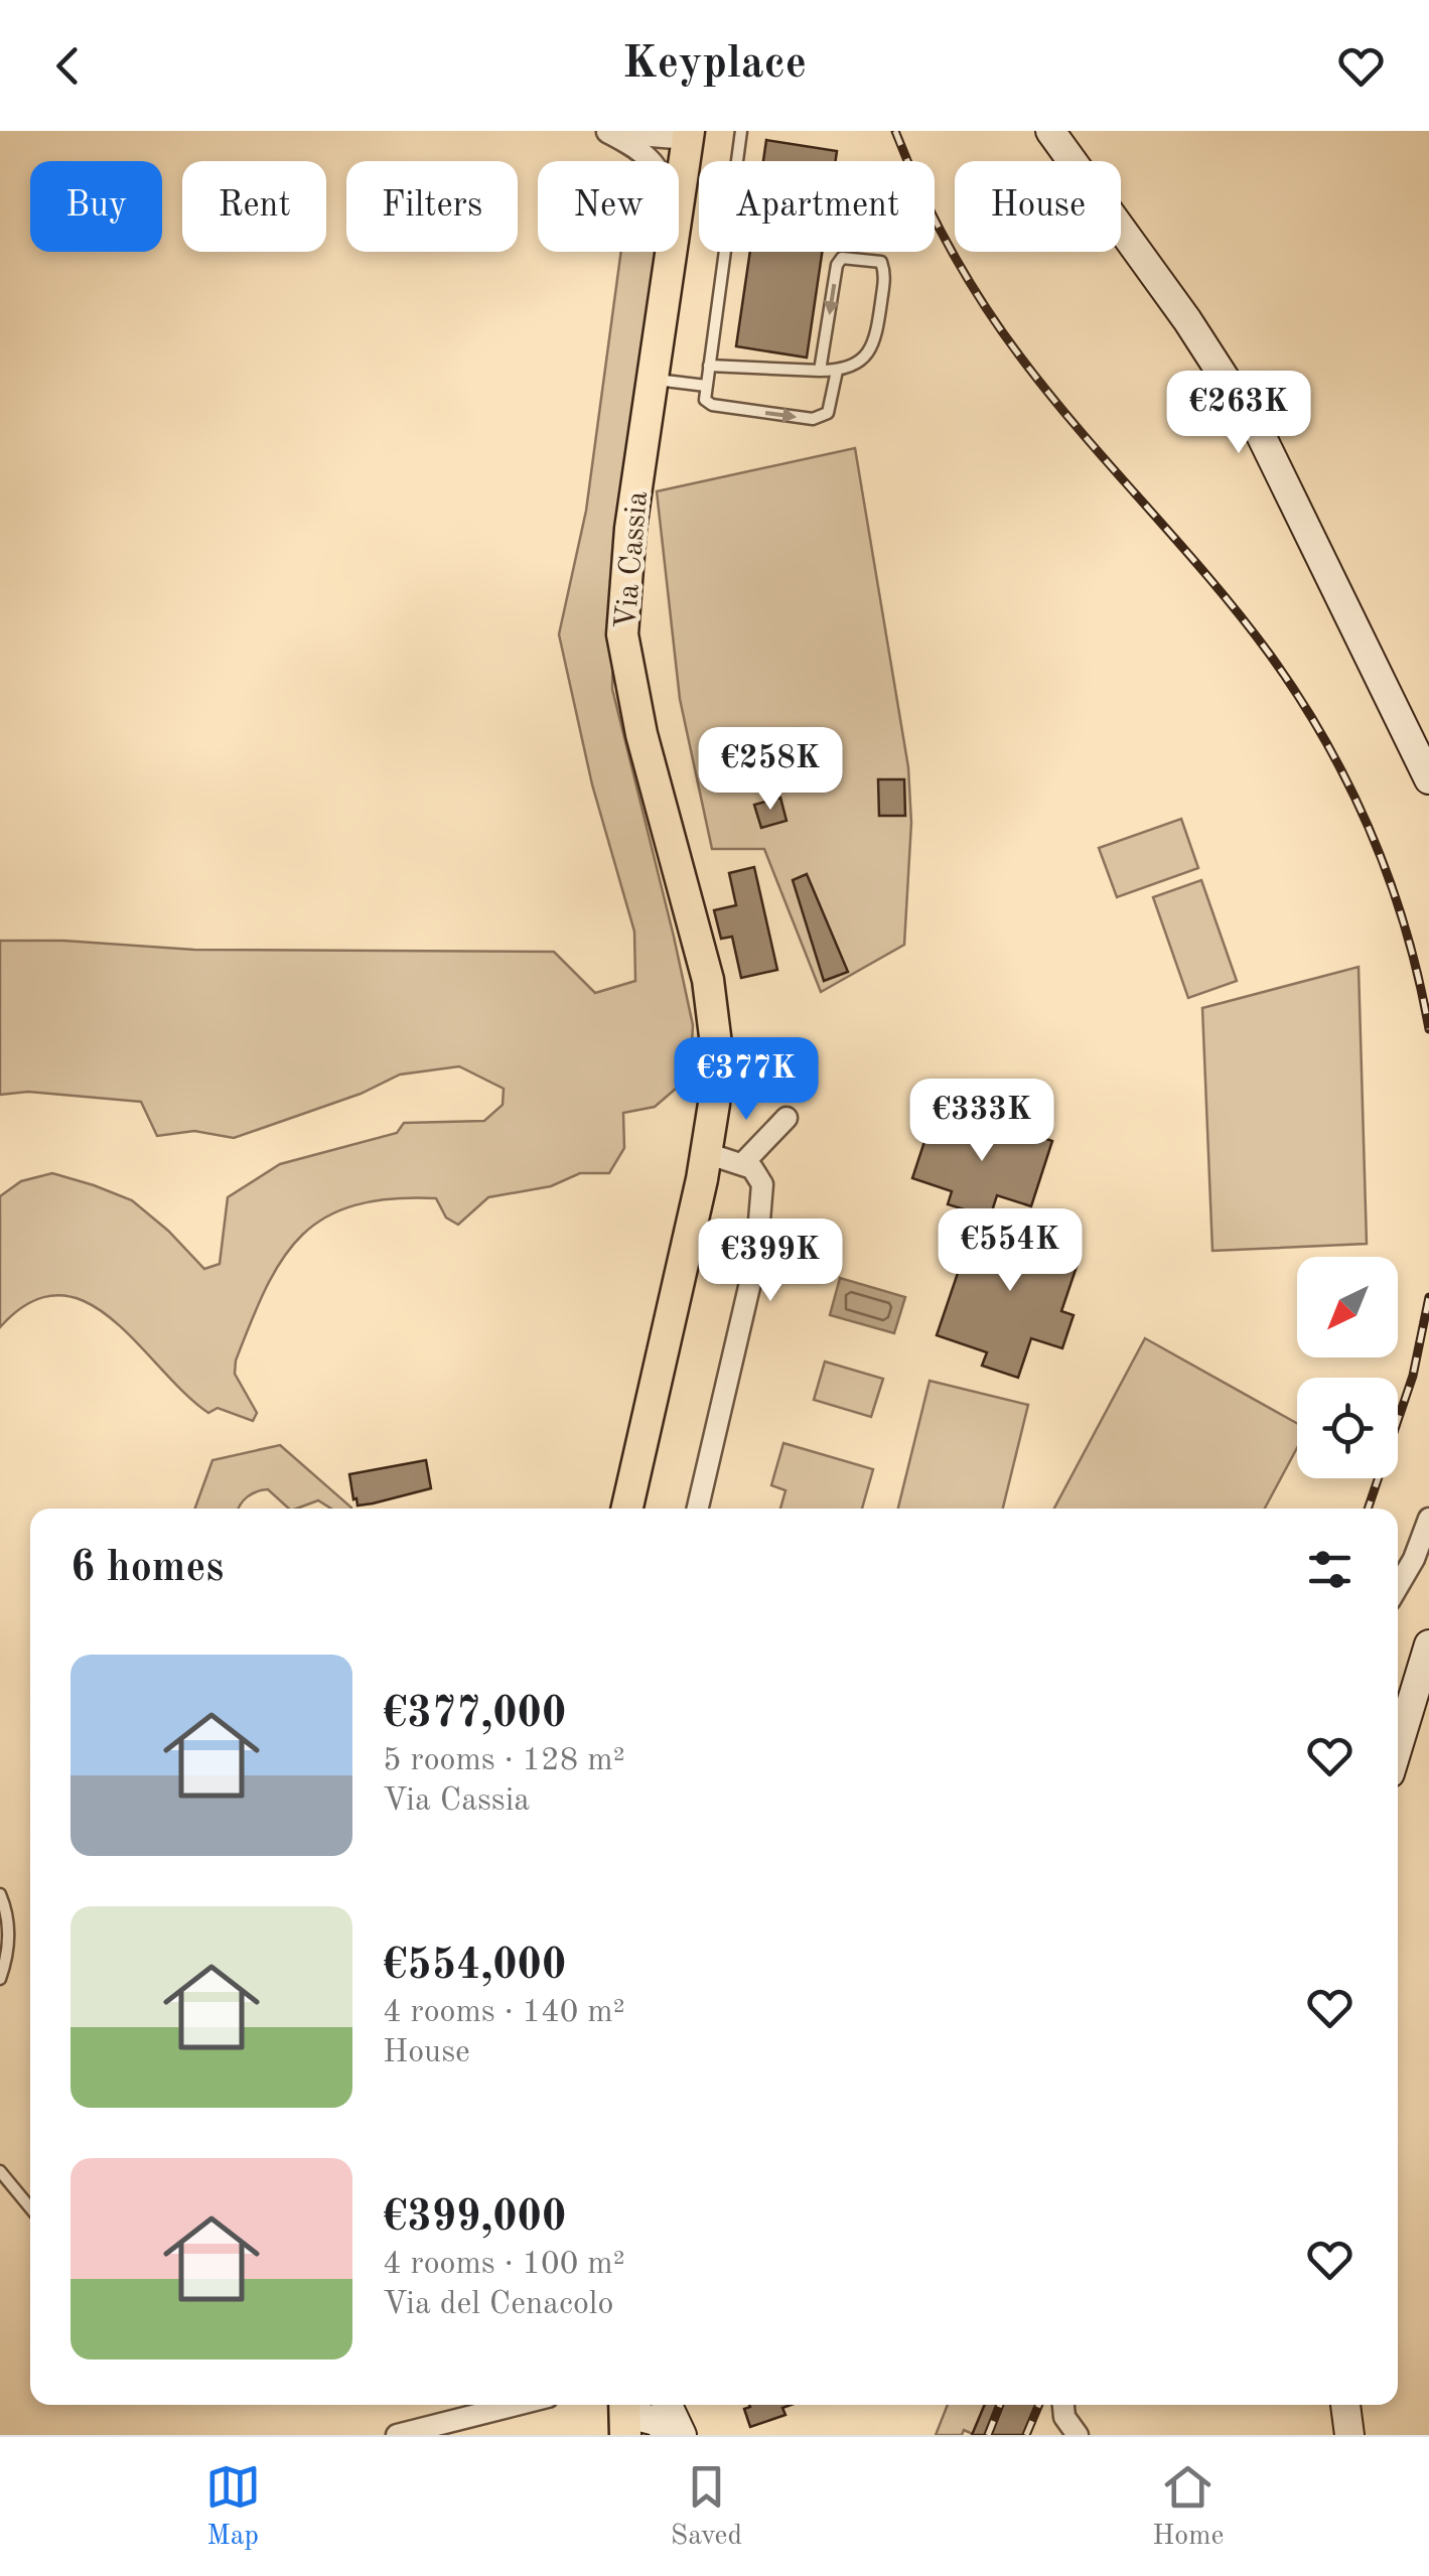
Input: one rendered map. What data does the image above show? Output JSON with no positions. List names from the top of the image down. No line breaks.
{"streets":{"main road":["Via Cassia"]},"north":"bottom left","page":{"header":"Keyplace","chip":["Buy","Rent","Filters","New","Apartment","House"],"price":["€263K","€258K","€377K","€333K","€554K","€399K"],"heading":"6 homes","list":[{"name":"€377,000","note":"5 rooms · 128 m² · Via Cassia"},{"name":"€554,000","note":"4 rooms · 140 m² · House"},{"name":"€399,000","note":"4 rooms · 100 m² · Via del Cenacolo"}],"tabs":["Map","Saved","Home"]}}
